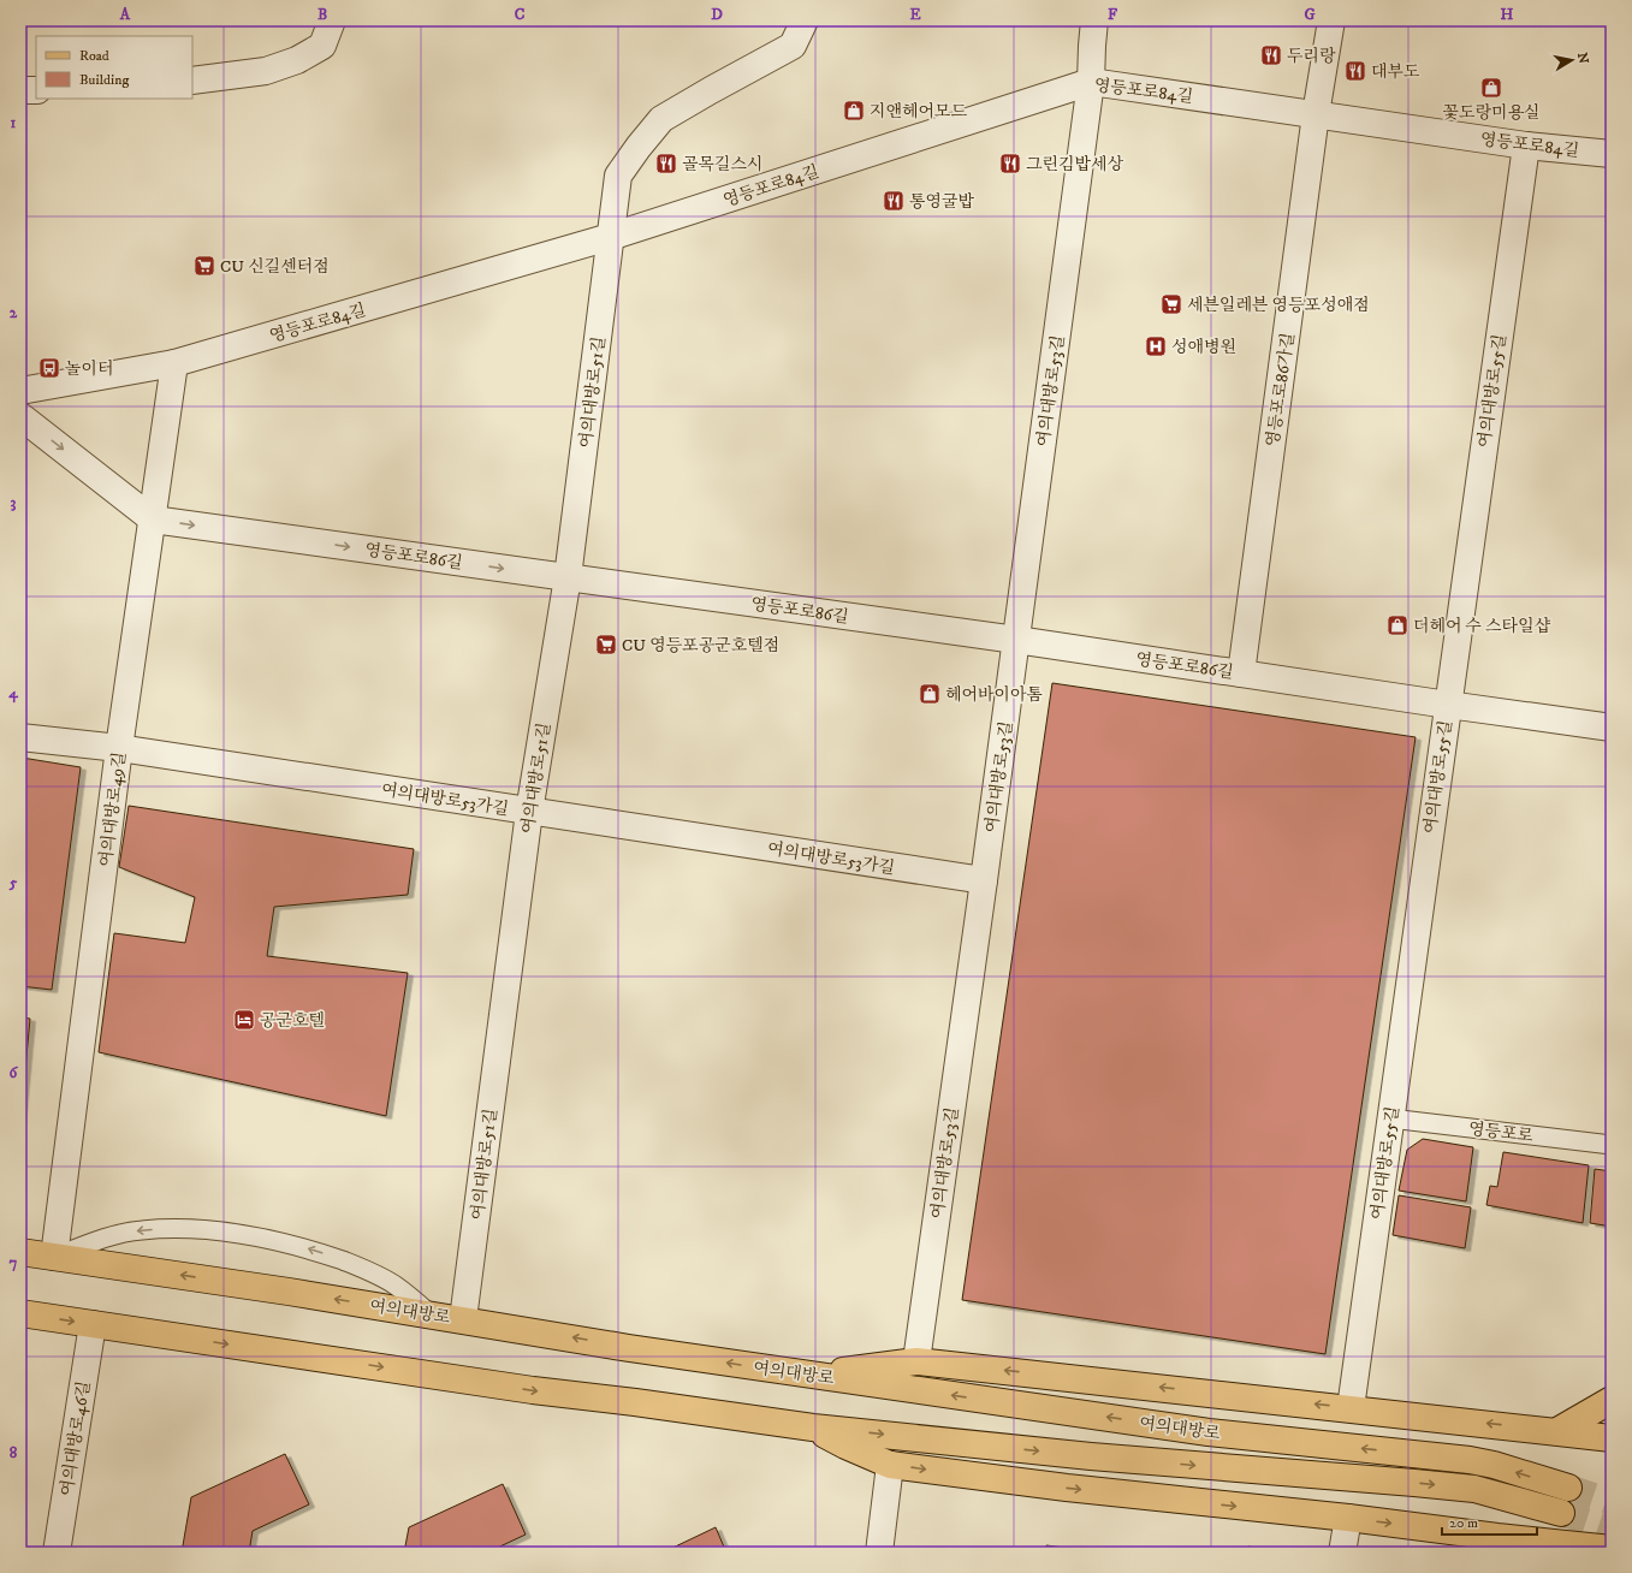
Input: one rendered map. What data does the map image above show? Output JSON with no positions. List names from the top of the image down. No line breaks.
{"streets":{"main road":["여의대방로"],"street":["영등포로84길","영등포로86가길","여의대방로53길","여의대방로55길","여의대방로51길","영등포로86길","여의대방로53가길","여의대방로49길","여의대방로46길"],"lane":["영등포로"]},"crossings":[["영등포로84길","영등포로86가길"],["영등포로84길","여의대방로53길"],["영등포로84길","여의대방로55길"],["영등포로84길","여의대방로51길"],["영등포로84길","여의대방로49길"],["영등포로86가길","영등포로86길"],["여의대방로53길","영등포로86길"],["여의대방로53길","여의대방로53가길"],["여의대방로55길","영등포로86길"],["여의대방로55길","영등포로"],["여의대방로51길","영등포로86길"],["여의대방로51길","여의대방로53가길"],["여의대방로51길","여의대방로"],["영등포로86길","여의대방로49길"],["여의대방로53가길","여의대방로49길"],["여의대방로49길","여의대방로"],["여의대방로","여의대방로46길"]],"places":{"restaurant":["두리랑","대부도","골목길스시","그린김밥세상","통영굴밥"],"shop":["꽃도랑미용실","지앤헤어모드","더헤어 수 스타일샵","헤어바이아톰"],"supermarket":["CU 신길센터점","세븐일레븐 영등포성애점","CU 영등포공군호텔점"],"hospital":["성애병원"],"bus stop":["놀이터"],"hotel":["공군호텔"]},"legend":["Road","Building"],"scale_bar":"20 m","north":"right","grid":{"columns":["A","B","C","D","E","F","G","H"],"rows":["1","2","3","4","5","6","7","8"]}}
